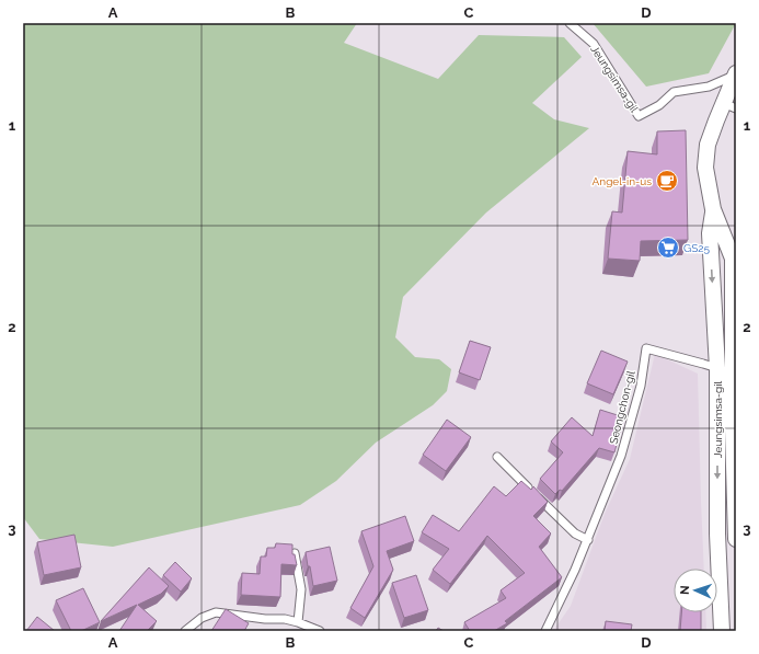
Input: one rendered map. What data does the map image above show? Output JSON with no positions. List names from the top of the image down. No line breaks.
{"streets":{"street":["Jeungsimsa-gil"],"lane":["Seongchon-gil"]},"crossings":[["Jeungsimsa-gil","Seongchon-gil"]],"one_way":["Jeungsimsa-gil"],"places":{"cafe":["Angel-in-us"],"supermarket":["GS25"]},"north":"left","grid":{"columns":["A","B","C","D"],"rows":["1","2","3"]}}
